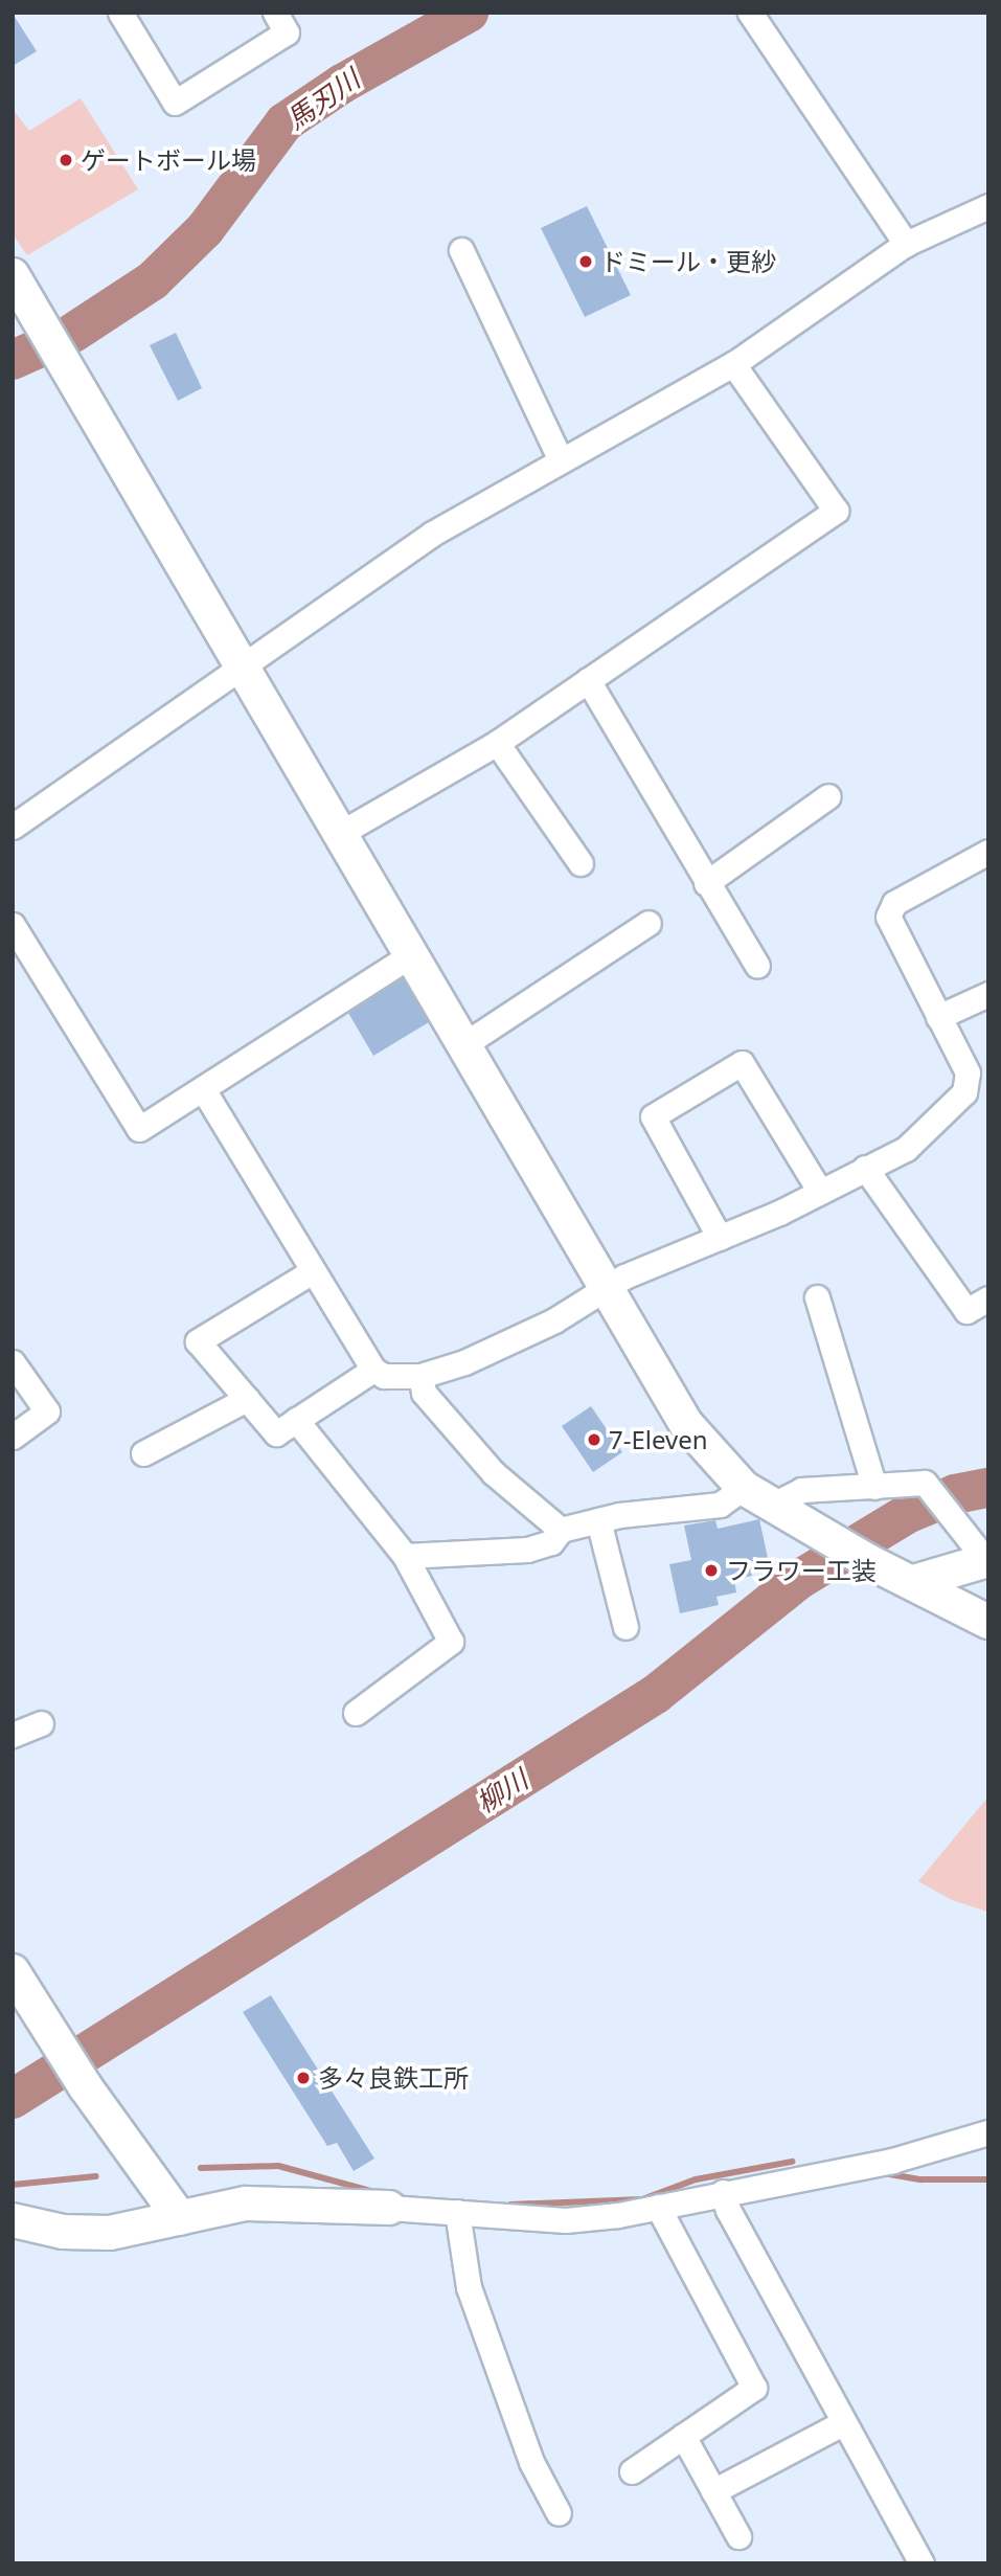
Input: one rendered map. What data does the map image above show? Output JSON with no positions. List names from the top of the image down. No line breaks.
{"water":["馬刃川","柳川"],"places":["ゲートボール場","ドミール・更紗","7-Eleven","フラワー工装","多々良鉄工所"]}
